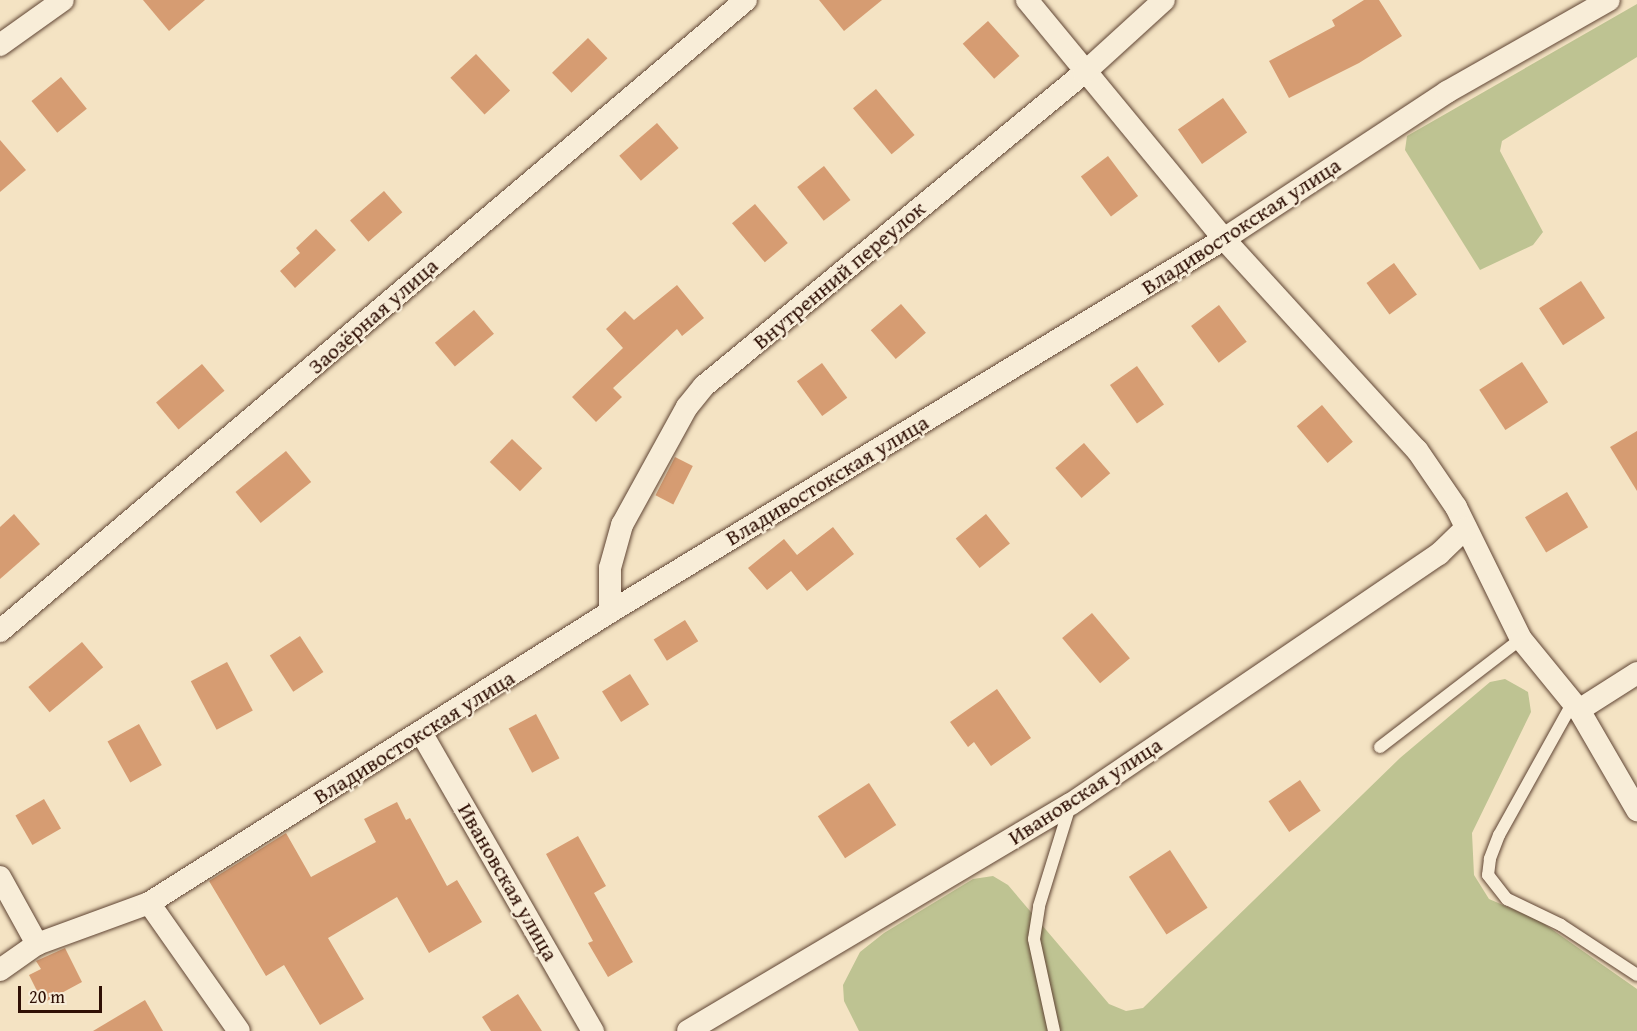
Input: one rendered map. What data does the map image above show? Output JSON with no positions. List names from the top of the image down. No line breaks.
{"streets":{"street":["Владивостокская улица","Внутренний переулок","Заозёрная улица","Ивановская улица"]},"crossings":[["Владивостокская улица","Внутренний переулок"],["Владивостокская улица","Ивановская улица"]],"scale_bar":"20 m"}
